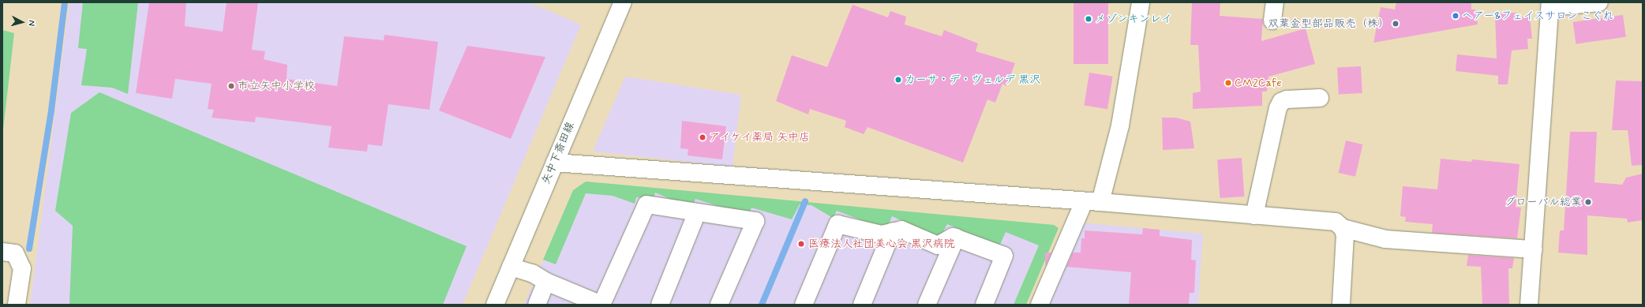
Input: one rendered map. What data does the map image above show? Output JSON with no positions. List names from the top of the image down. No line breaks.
{"streets":{"street":["矢中下斎田線"]},"places":["ヘアー&フェイスサロン こぐれ","メゾンキンレイ","双葉金型部品販売（株）","カーサ・デ・ヴェルデ 黒沢","CM2Cafe","市立矢中小学校","アイケイ薬局 矢中店","グローバル総業","医療法人社団美心会 黒沢病院"],"north":"right"}
